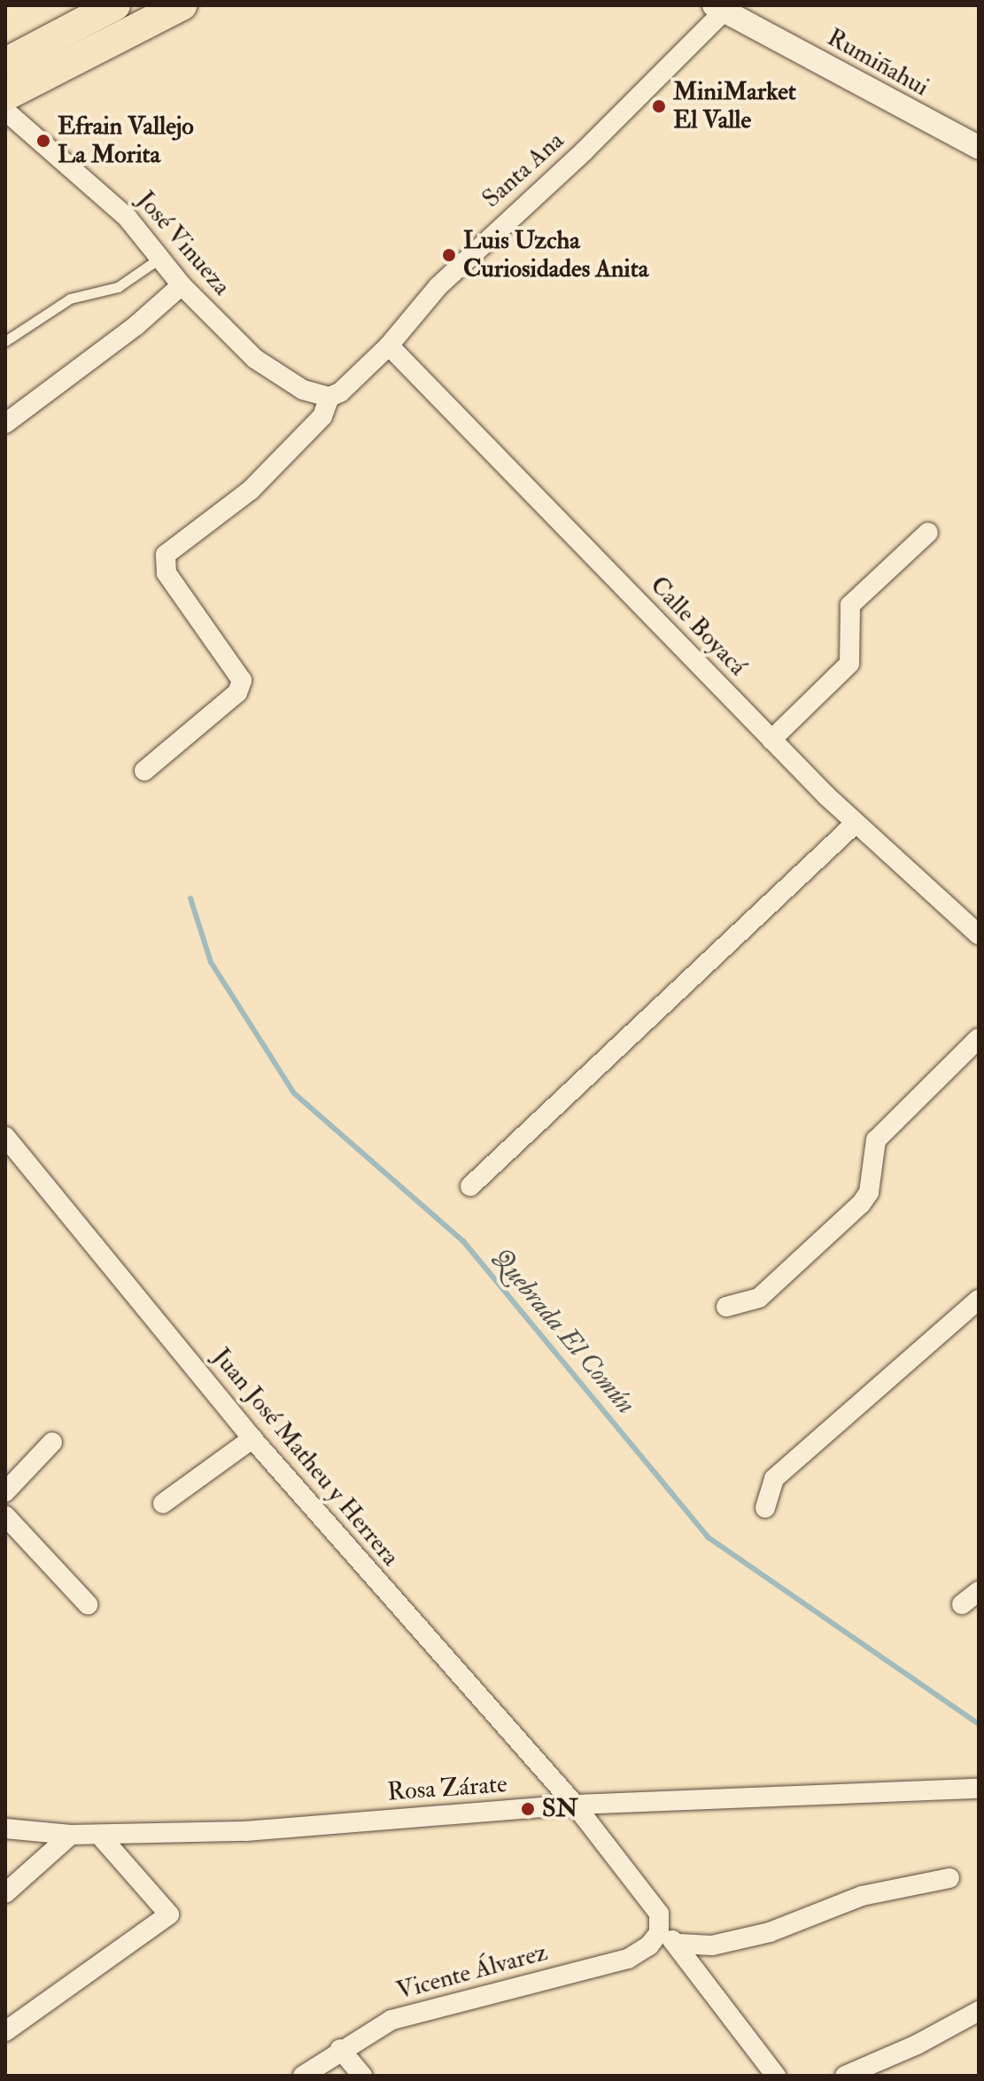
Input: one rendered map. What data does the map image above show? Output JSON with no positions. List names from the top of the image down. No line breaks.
{"streets":{"street":["Rumiñahui","Santa Ana","José Vinueza","Calle Boyacá","Juan José Matheu y Herrera","Rosa Zárate","Vicente Álvarez"]},"crossings":[["Rumiñahui","Santa Ana"],["Santa Ana","José Vinueza"],["Santa Ana","Calle Boyacá"],["Juan José Matheu y Herrera","Rosa Zárate"]],"water":["Quebrada El Común"],"places":["MiniMarket El Valle","Efrain Vallejo La Morita","Luis Uzcha Curiosidades Anita","SN"]}
